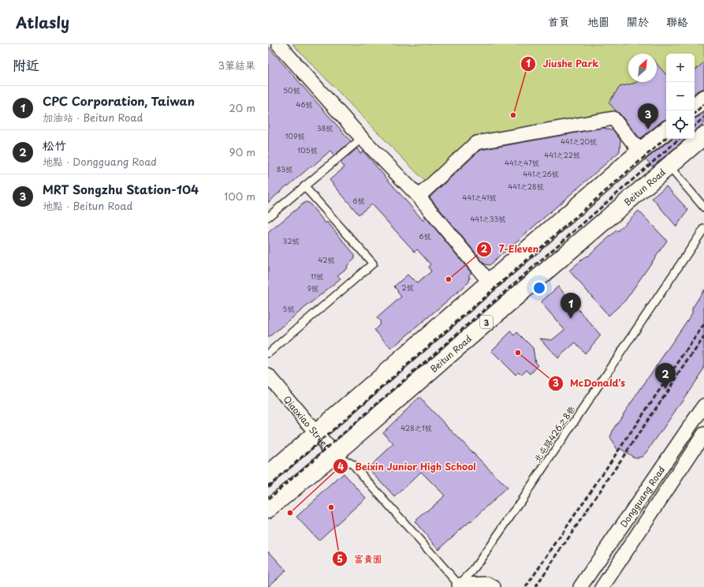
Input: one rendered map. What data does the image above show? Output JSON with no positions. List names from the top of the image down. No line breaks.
{"streets":{"main road":["Beitun Road","3"],"street":["Qiaoxiao Street","Dongguang Road"],"lane":["北屯路426之8巷"]},"crossings":[["Beitun Road","Qiaoxiao Street"]],"places":["Jiushe Park","7-Eleven","McDonald's","富貴園","Beixin Junior High School"],"house_numbers":["50號","46號","38號","109號","441之20號","105號","441之22號","441之47號","83號","441之26號","441之28號","441之41號","6號","441之33號","6號","32號","42號","11號","2號","9號","5號","428之1號"],"north":"top right","page":{"header":"Atlasly","nav":["首頁","地圖","關於","聯絡"],"heading":["附近","3筆結果"],"map_buttons":["+","−"],"list":[{"mark":"1","name":"CPC Corporation, Taiwan","note":"加油站 · Beitun Road","value":"20 m"},{"mark":"2","name":"松竹","note":"地點 · Dongguang Road","value":"90 m"},{"mark":"3","name":"MRT Songzhu Station-104","note":"地點 · Beitun Road","value":"100 m"}],"pins":["3","1","2"]}}
